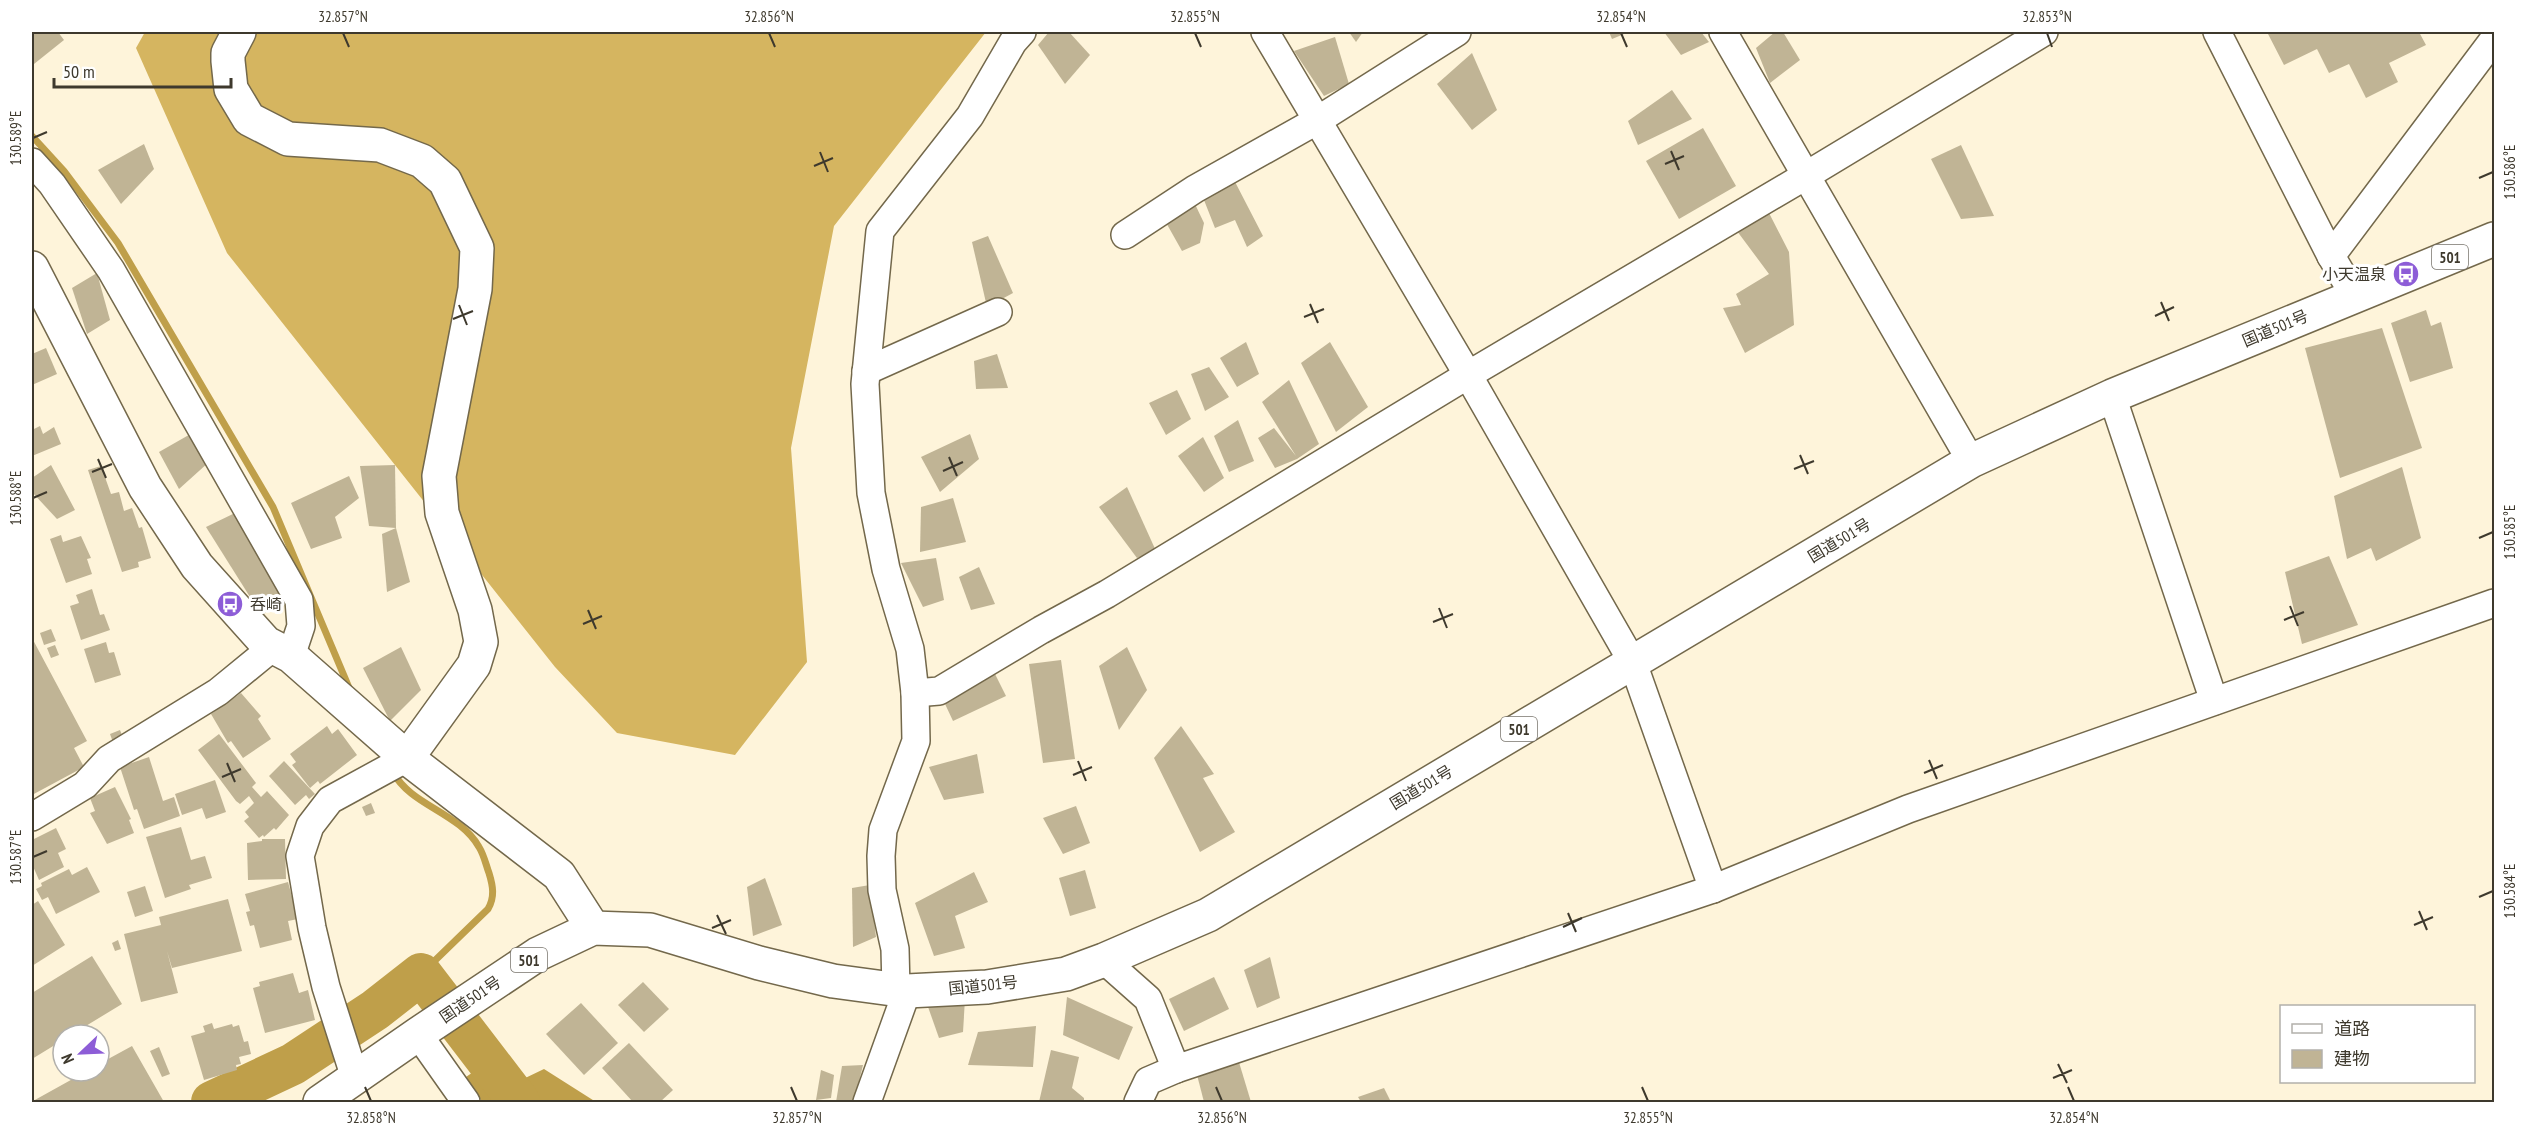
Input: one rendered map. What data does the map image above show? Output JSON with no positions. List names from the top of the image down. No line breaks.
{"streets":{"main road":["501","国道501号"]},"places":{"bus stop":["小天温泉","呑崎"]},"legend":["道路","建物"],"scale_bar":"50 m","north":"bottom left","coordinates":["32.857°N","32.856°N","32.855°N","32.854°N","32.853°N","130.589°E","130.586°E","130.588°E","130.585°E","130.587°E","130.584°E","32.858°N"]}
